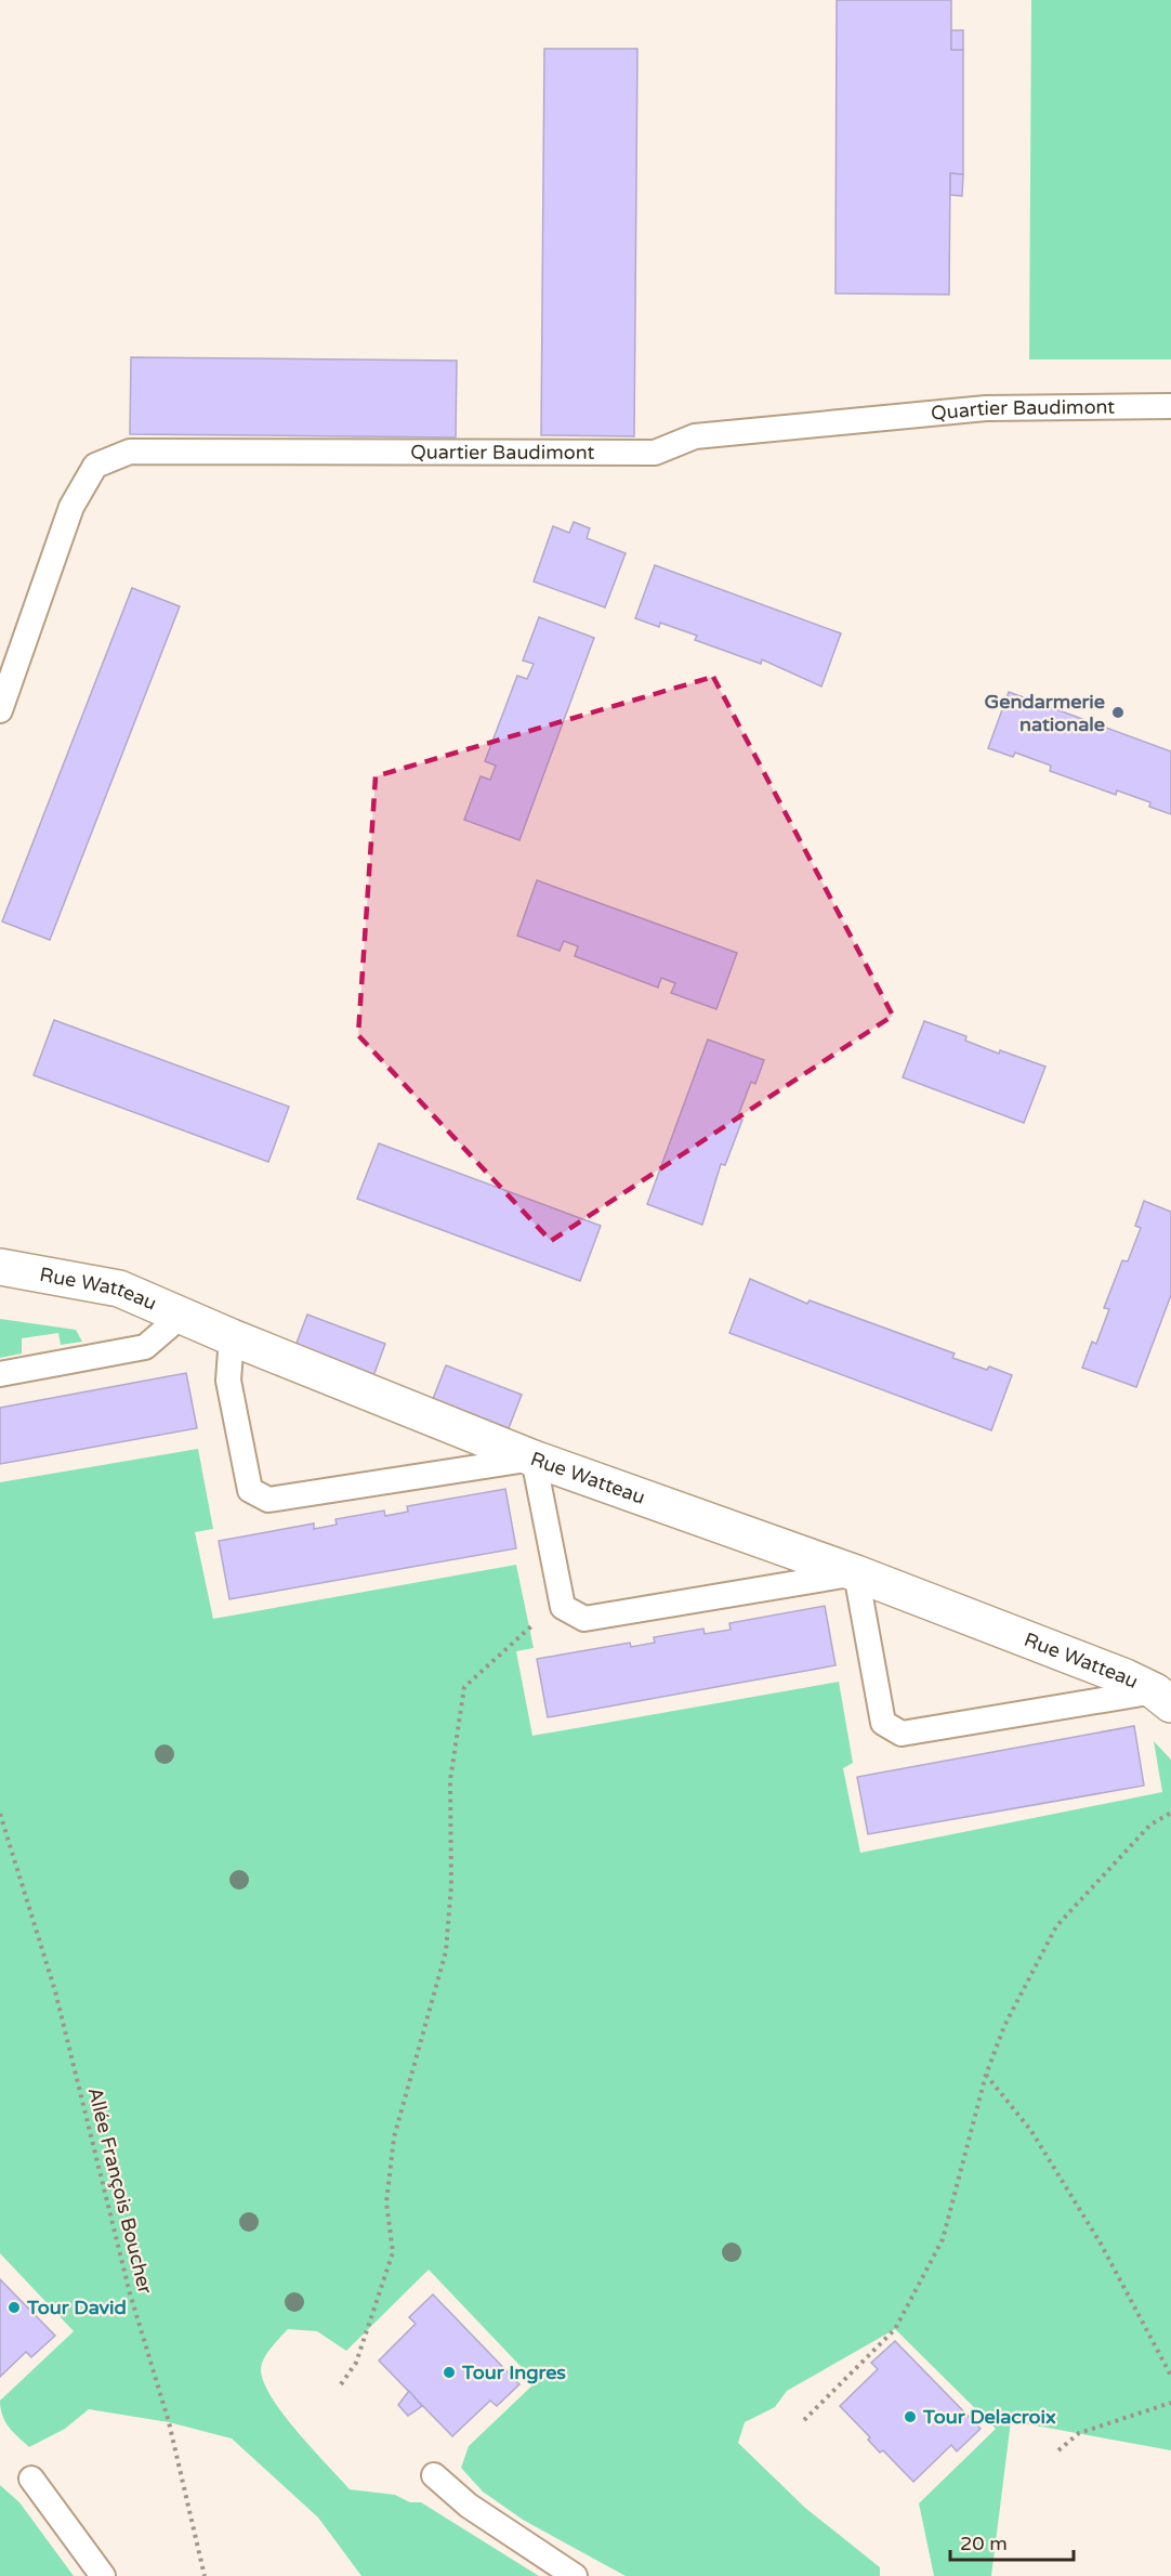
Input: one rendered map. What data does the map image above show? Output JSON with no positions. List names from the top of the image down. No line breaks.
{"streets":{"street":["Rue Watteau"],"lane":["Quartier Baudimont"],"path":["Allée François Boucher"]},"places":["Gendarmerie nationale","Tour David","Tour Ingres","Tour Delacroix"],"scale_bar":"20 m"}
